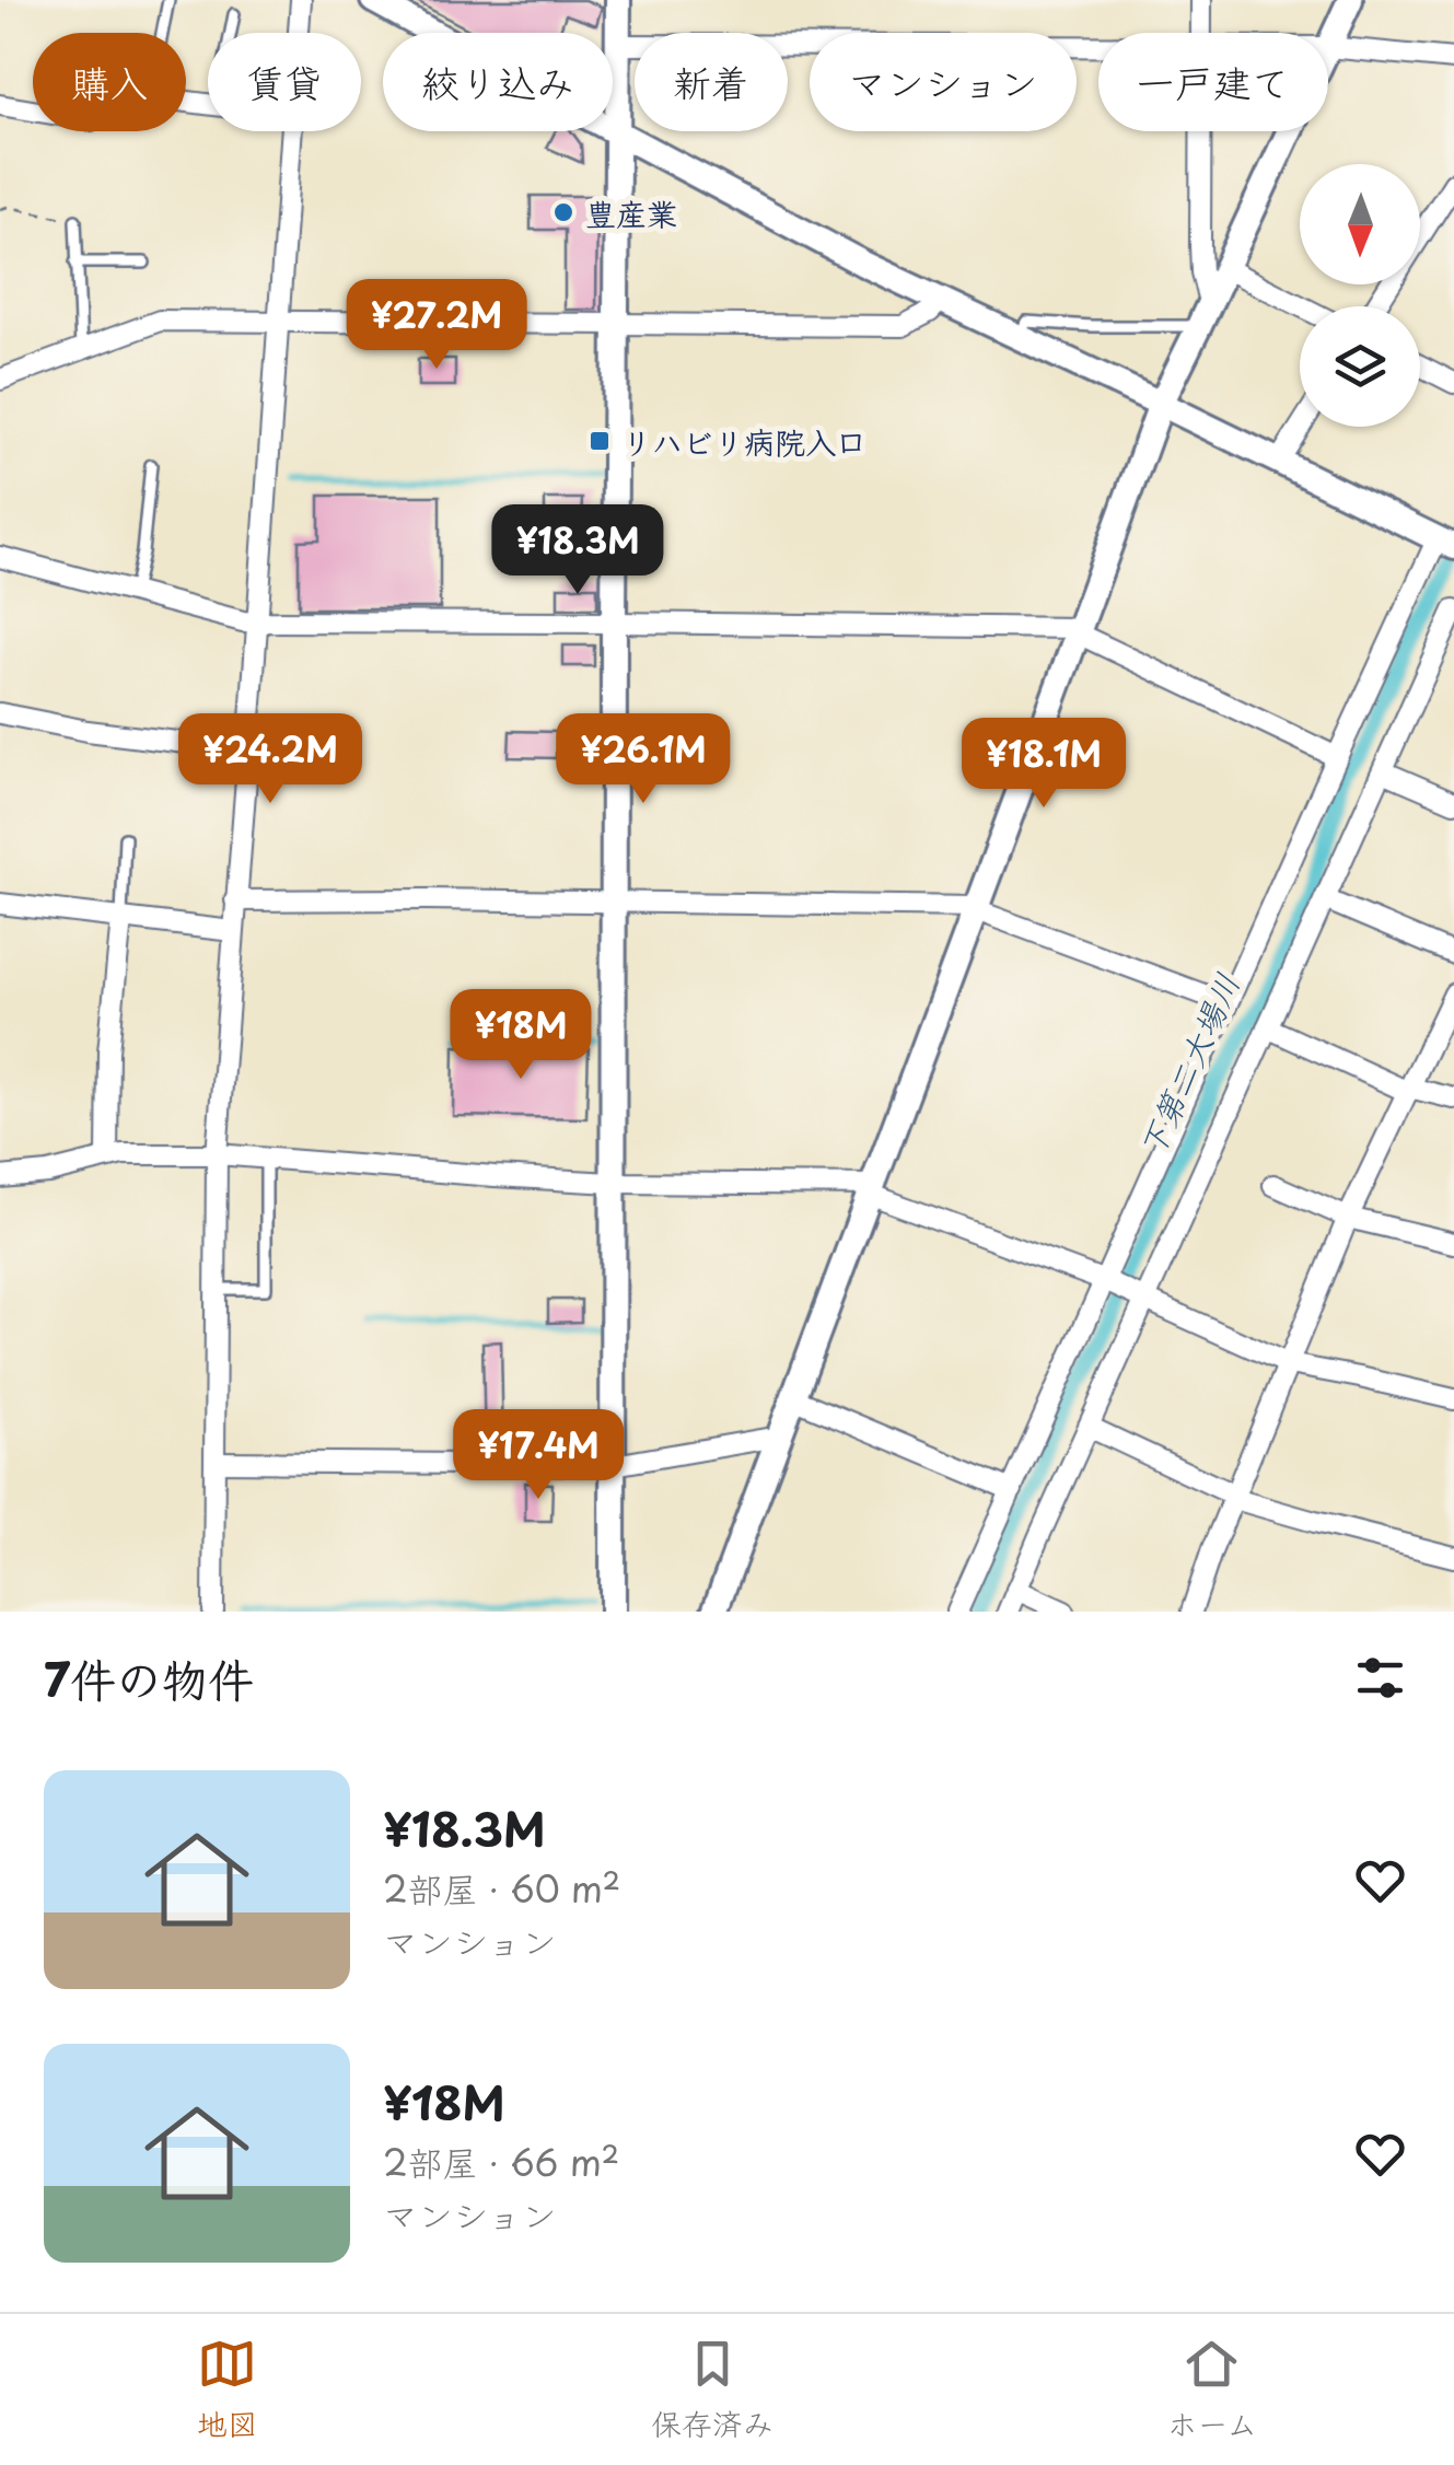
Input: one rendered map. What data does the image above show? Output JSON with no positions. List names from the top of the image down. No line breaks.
{"water":["下第二大場川"],"places":{"other":["豊産業"],"transit":["リハビリ病院入口"]},"north":"bottom","page":{"chip":["購入","賃貸","絞り込み","新着","マンション","一戸建て"],"price":["¥27.2M","¥18.3M","¥24.2M","¥26.1M","¥18.1M","¥18M","¥17.4M"],"heading":"7件の物件","list":[{"name":"¥18.3M","note":"2部屋 · 60 m² · マンション"},{"name":"¥18M","note":"2部屋 · 66 m² · マンション"}],"tabs":["地図","保存済み","ホーム"]}}
